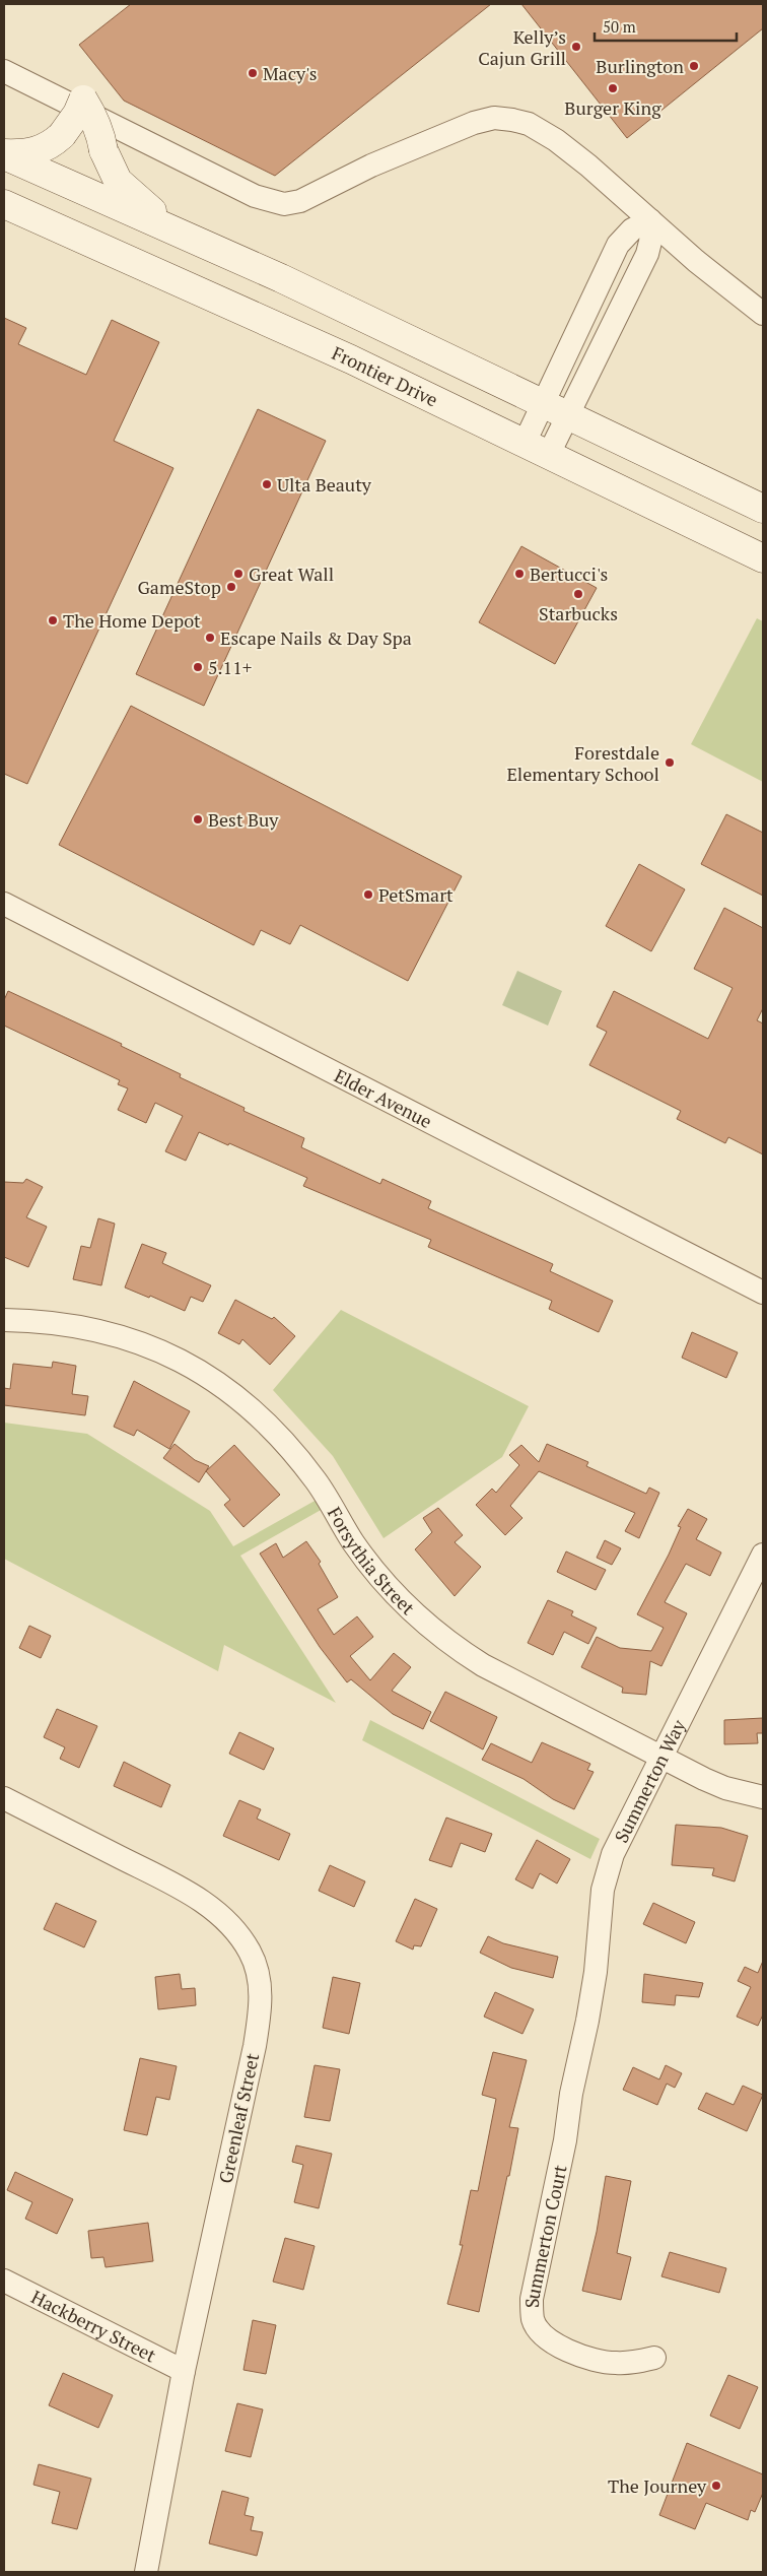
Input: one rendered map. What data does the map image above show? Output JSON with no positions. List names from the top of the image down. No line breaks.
{"streets":{"main road":["Frontier Drive"],"street":["Elder Avenue","Forsythia Street","Summerton Way","Greenleaf Street","Summerton Court","Hackberry Street"]},"crossings":[["Forsythia Street","Summerton Way"],["Summerton Way","Summerton Court"],["Greenleaf Street","Hackberry Street"]],"places":["Kelly’s Cajun Grill","Burlington","Macy's","Burger King","Ulta Beauty","Great Wall","Bertucci's","GameStop","Starbucks","The Home Depot","Escape Nails & Day Spa","5.11+","Forestdale Elementary School","Best Buy","PetSmart","The Journey"],"scale_bar":"50 m"}
